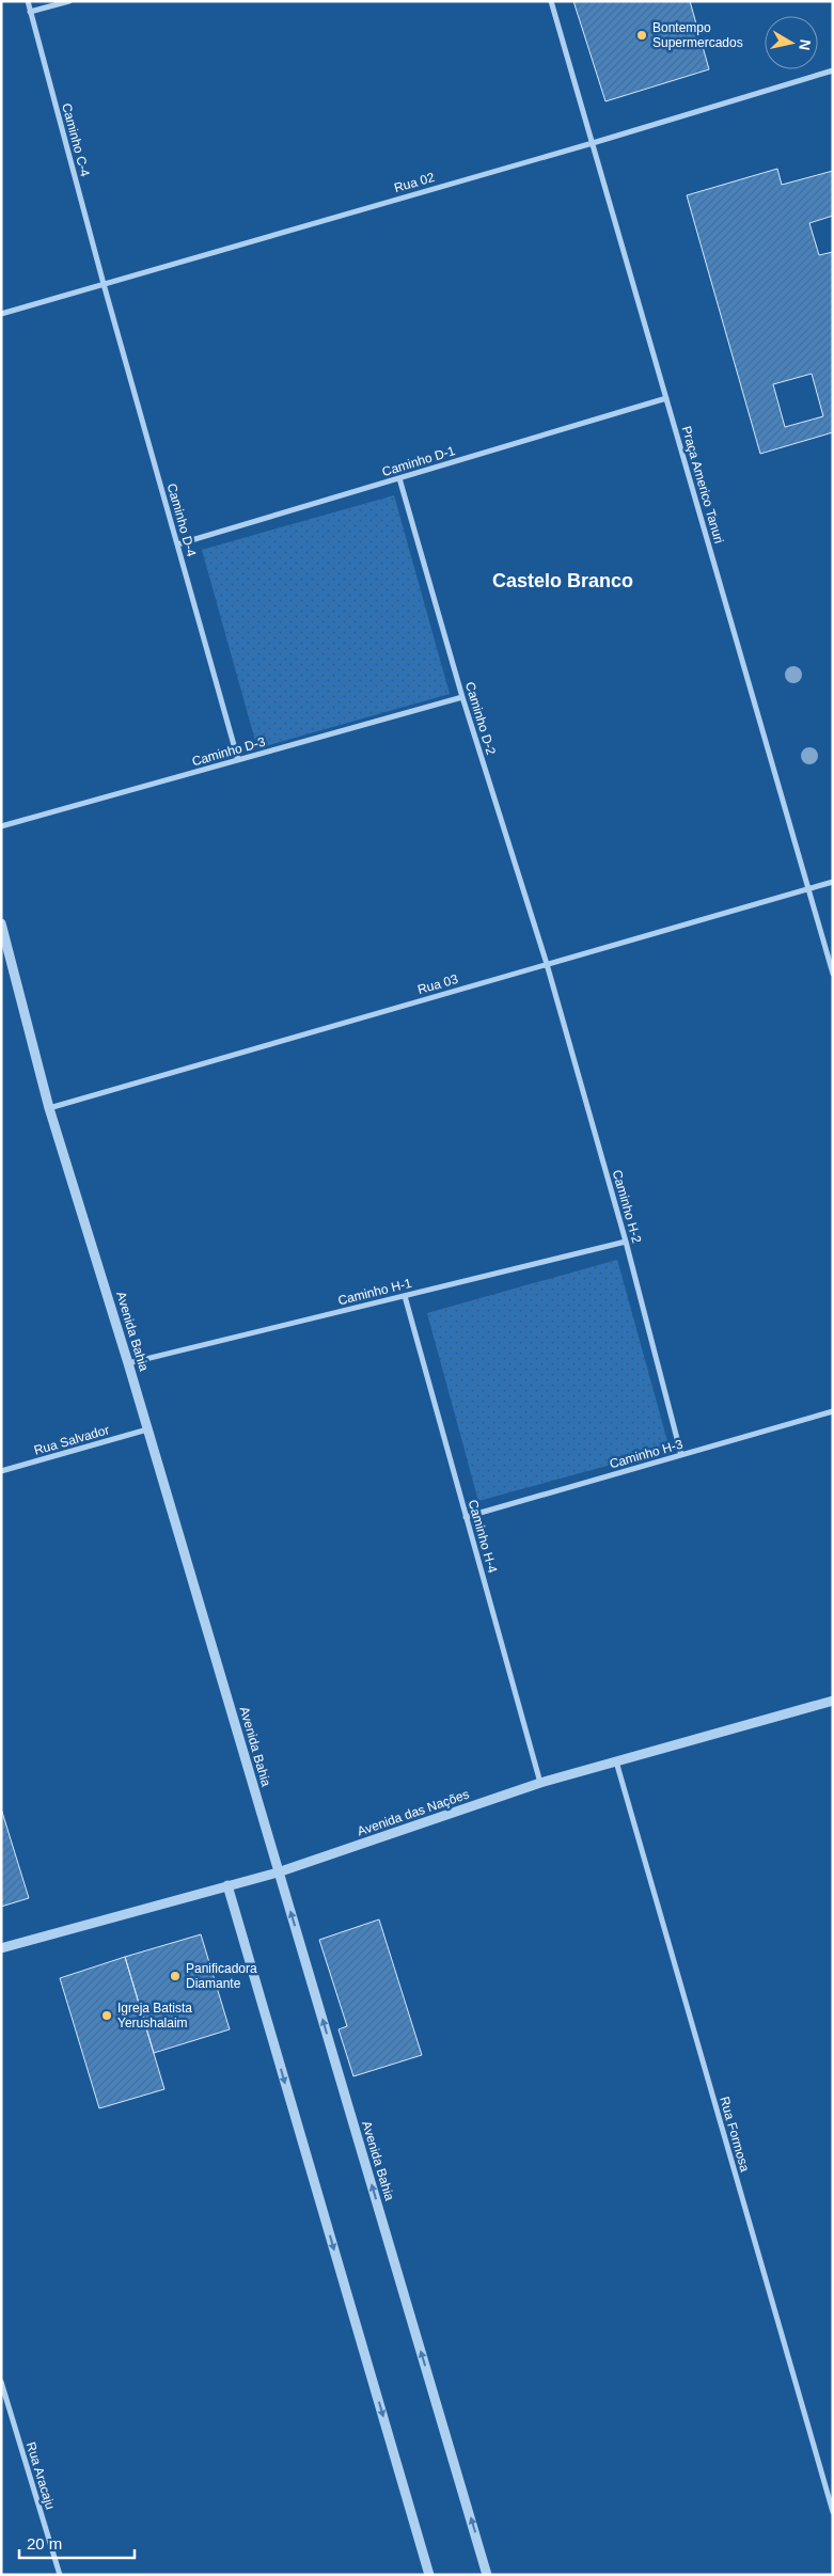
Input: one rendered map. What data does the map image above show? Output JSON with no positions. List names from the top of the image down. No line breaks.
{"streets":{"street":["Caminho C-4","Rua 02","Caminho D-1","Praça Americo Tanuri","Caminho D-4","Caminho D-2","Caminho D-3","Rua 03","Caminho H-2","Caminho H-1","Avenida Bahia","Rua Salvador","Caminho H-3","Caminho H-4","Avenida das Nações","Rua Formosa","Rua Aracaju"]},"crossings":[["Caminho C-4","Rua 02"],["Caminho C-4","Caminho D-4"],["Rua 02","Praça Americo Tanuri"],["Rua 02","Caminho D-4"],["Caminho D-1","Praça Americo Tanuri"],["Caminho D-1","Caminho D-4"],["Caminho D-1","Caminho D-2"],["Praça Americo Tanuri","Rua 03"],["Caminho D-4","Caminho D-3"],["Caminho D-2","Caminho D-3"],["Caminho D-2","Rua 03"],["Caminho D-2","Caminho H-2"],["Rua 03","Caminho H-2"],["Rua 03","Avenida Bahia"],["Caminho H-2","Caminho H-1"],["Caminho H-2","Caminho H-3"],["Caminho H-1","Avenida Bahia"],["Caminho H-1","Caminho H-4"],["Avenida Bahia","Rua Salvador"],["Avenida Bahia","Avenida das Nações"],["Caminho H-3","Caminho H-4"],["Caminho H-4","Avenida das Nações"],["Avenida das Nações","Rua Formosa"]],"districts":["Castelo Branco"],"places":["Bontempo Supermercados","Panificadora Diamante","Igreja Batista Yerushalaim"],"scale_bar":"20 m","north":"right"}
